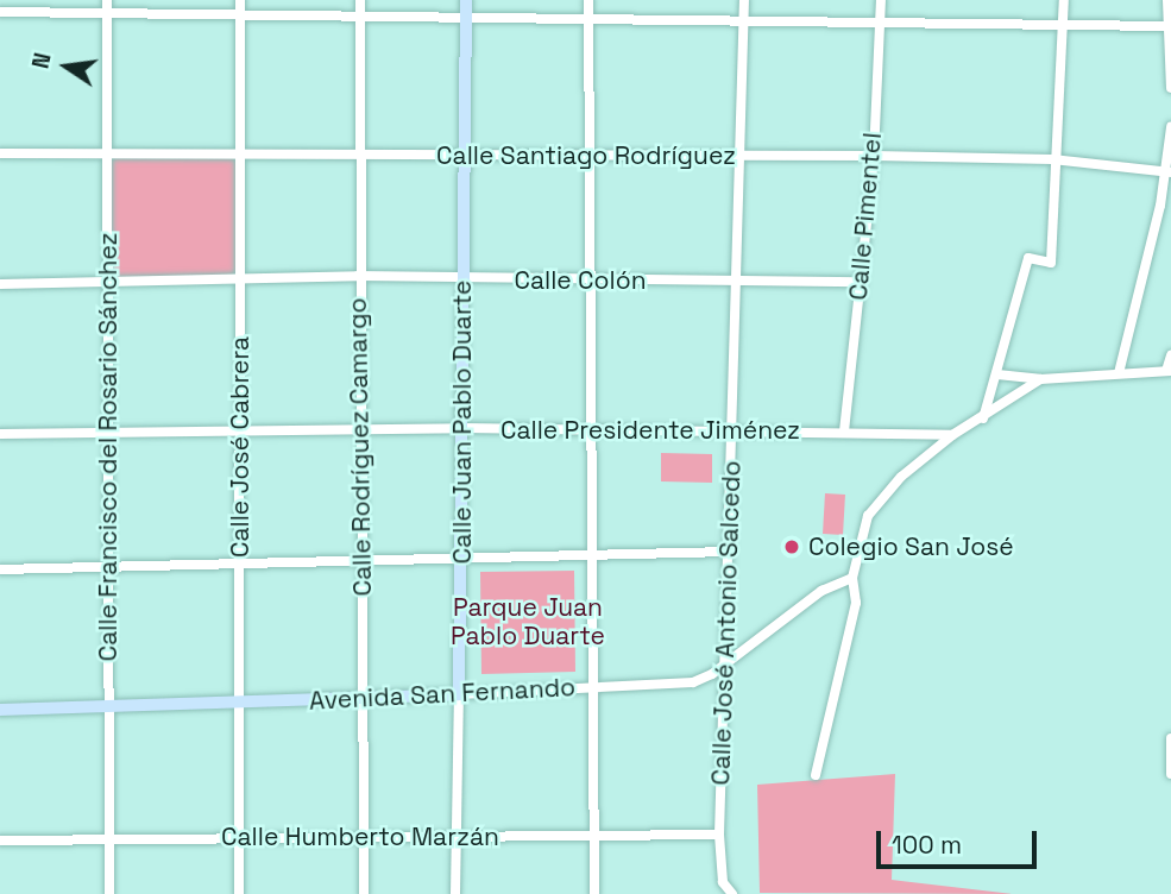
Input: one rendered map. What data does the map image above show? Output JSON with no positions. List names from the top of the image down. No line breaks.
{"streets":{"street":["Calle Santiago Rodríguez","Calle Pimentel","Calle Colón","Calle Juan Pablo Duarte","Calle Presidente Jiménez","Calle Francisco del Rosario Sánchez","Calle José Cabrera","Calle Rodríguez Camargo","Calle José Antonio Salcedo","Avenida San Fernando","Calle Humberto Marzán"]},"crossings":[["Calle Santiago Rodríguez","Calle Pimentel"],["Calle Santiago Rodríguez","Calle Juan Pablo Duarte"],["Calle Santiago Rodríguez","Calle Francisco del Rosario Sánchez"],["Calle Santiago Rodríguez","Calle José Cabrera"],["Calle Santiago Rodríguez","Calle Rodríguez Camargo"],["Calle Santiago Rodríguez","Calle José Antonio Salcedo"],["Calle Pimentel","Calle Colón"],["Calle Pimentel","Calle Presidente Jiménez"],["Calle Colón","Calle Juan Pablo Duarte"],["Calle Colón","Calle Francisco del Rosario Sánchez"],["Calle Colón","Calle José Cabrera"],["Calle Colón","Calle Rodríguez Camargo"],["Calle Colón","Calle José Antonio Salcedo"],["Calle Juan Pablo Duarte","Calle Presidente Jiménez"],["Calle Juan Pablo Duarte","Avenida San Fernando"],["Calle Juan Pablo Duarte","Calle Humberto Marzán"],["Calle Presidente Jiménez","Calle Francisco del Rosario Sánchez"],["Calle Presidente Jiménez","Calle José Cabrera"],["Calle Presidente Jiménez","Calle Rodríguez Camargo"],["Calle Presidente Jiménez","Calle José Antonio Salcedo"],["Calle Francisco del Rosario Sánchez","Avenida San Fernando"],["Calle Francisco del Rosario Sánchez","Calle Humberto Marzán"],["Calle José Cabrera","Avenida San Fernando"],["Calle José Cabrera","Calle Humberto Marzán"],["Calle Rodríguez Camargo","Avenida San Fernando"],["Calle Rodríguez Camargo","Calle Humberto Marzán"],["Calle José Antonio Salcedo","Avenida San Fernando"],["Calle José Antonio Salcedo","Calle Humberto Marzán"]],"parks":["Parque Juan Pablo Duarte"],"places":["Colegio San José"],"scale_bar":"100 m","north":"left"}
